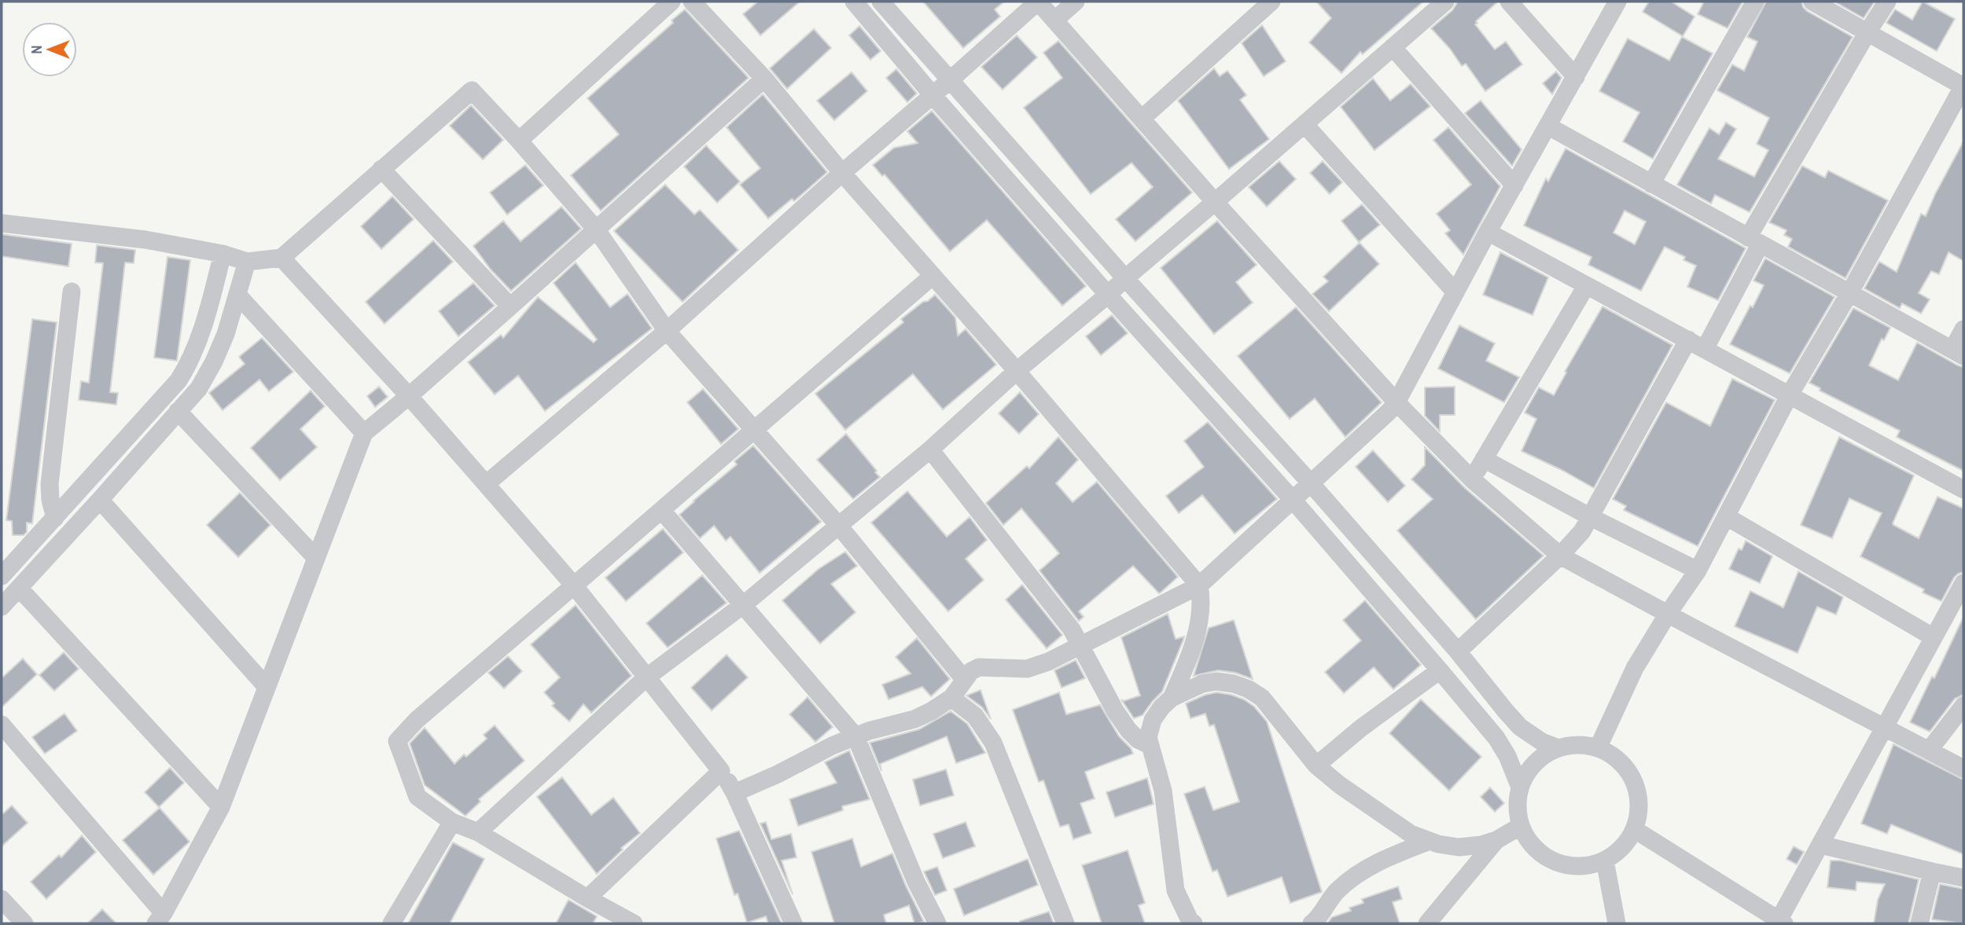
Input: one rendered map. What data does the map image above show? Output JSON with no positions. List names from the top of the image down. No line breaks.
{"north":"left"}
